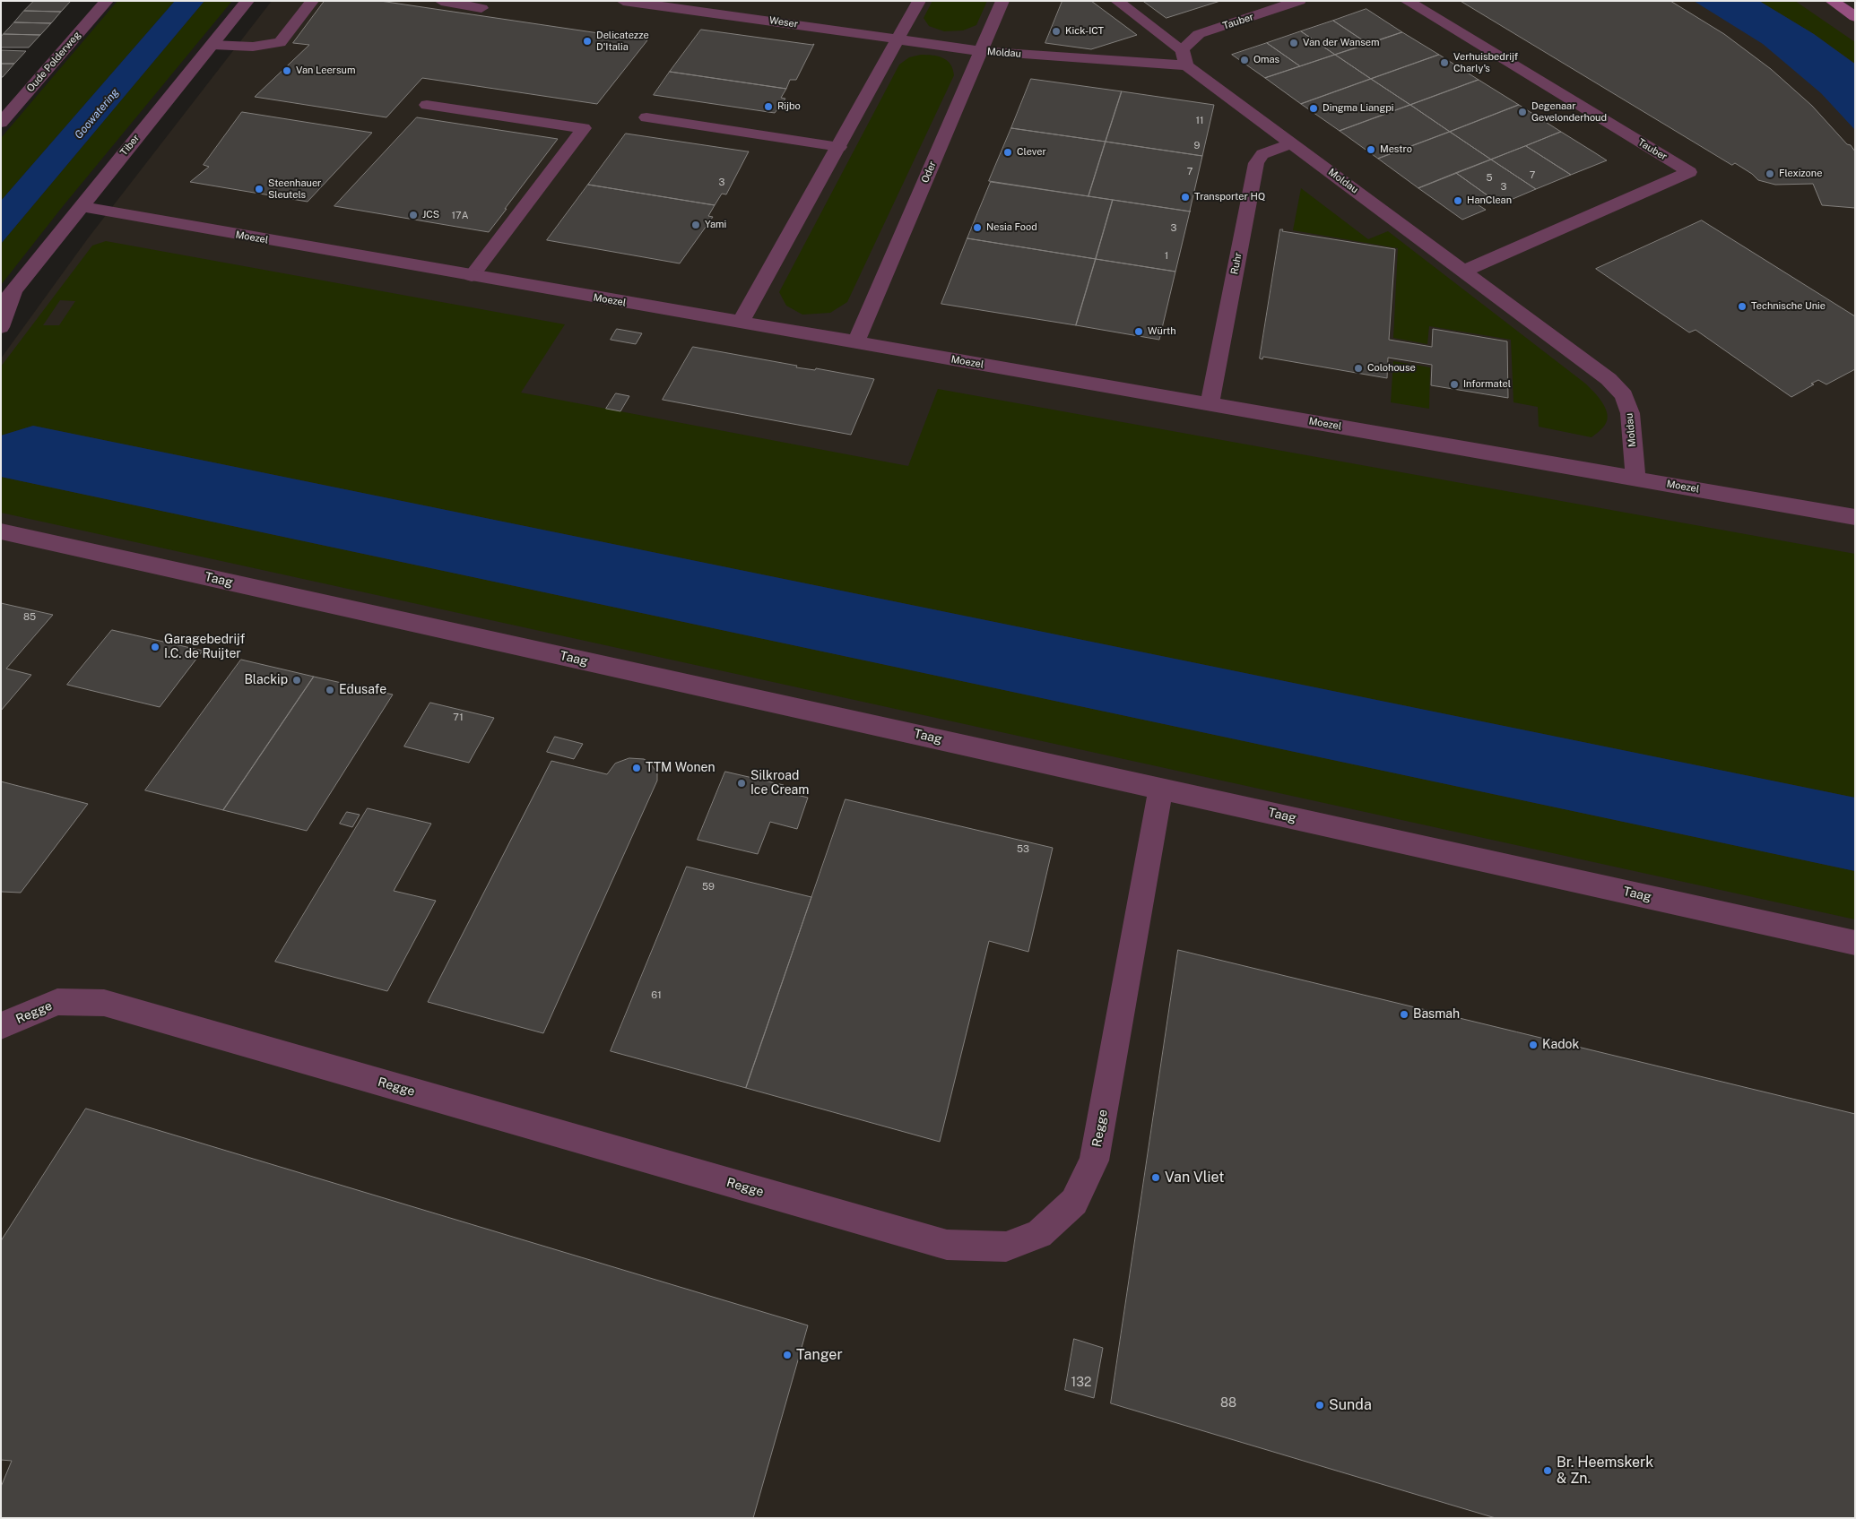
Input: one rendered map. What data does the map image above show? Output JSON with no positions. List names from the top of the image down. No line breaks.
{"streets":{"street":["Tauber","Weser","Moldau","Oude Polderweg","Tiber","Oder","Moezel","Ruhr","Taag","Regge"]},"crossings":[["Tauber","Moldau"],["Weser","Moldau"],["Moldau","Oder"],["Moldau","Moezel"],["Moldau","Ruhr"],["Tiber","Moezel"],["Oder","Moezel"],["Moezel","Ruhr"],["Taag","Regge"]],"water":["Goowatering"],"places":["Kick-ICT","Delicatezze D'Italia","Van der Wansem","Omas","Verhuisbedrijf Charly's","Van Leersum","Rijbo","Dingma Liangpi","Degenaar Gevelonderhoud","Mestro","Clever","Flexizone","Steenhauer Sleutels","Transporter HQ","HanClean","JCS","Yami","Nesia Food","Technische Unie","Würth","Colohouse","Informatel","Garagebedrijf I.C. de Ruijter","Blackip","Edusafe","TTM Wonen","Silkroad Ice Cream","Basmah","Kadok","Van Vliet","Tanger","Sunda","Br. Heemskerk & Zn."],"house_numbers":["11","9","7","7","5","3","3","17A","3","1","85","71","53","59","61","132","88"]}
